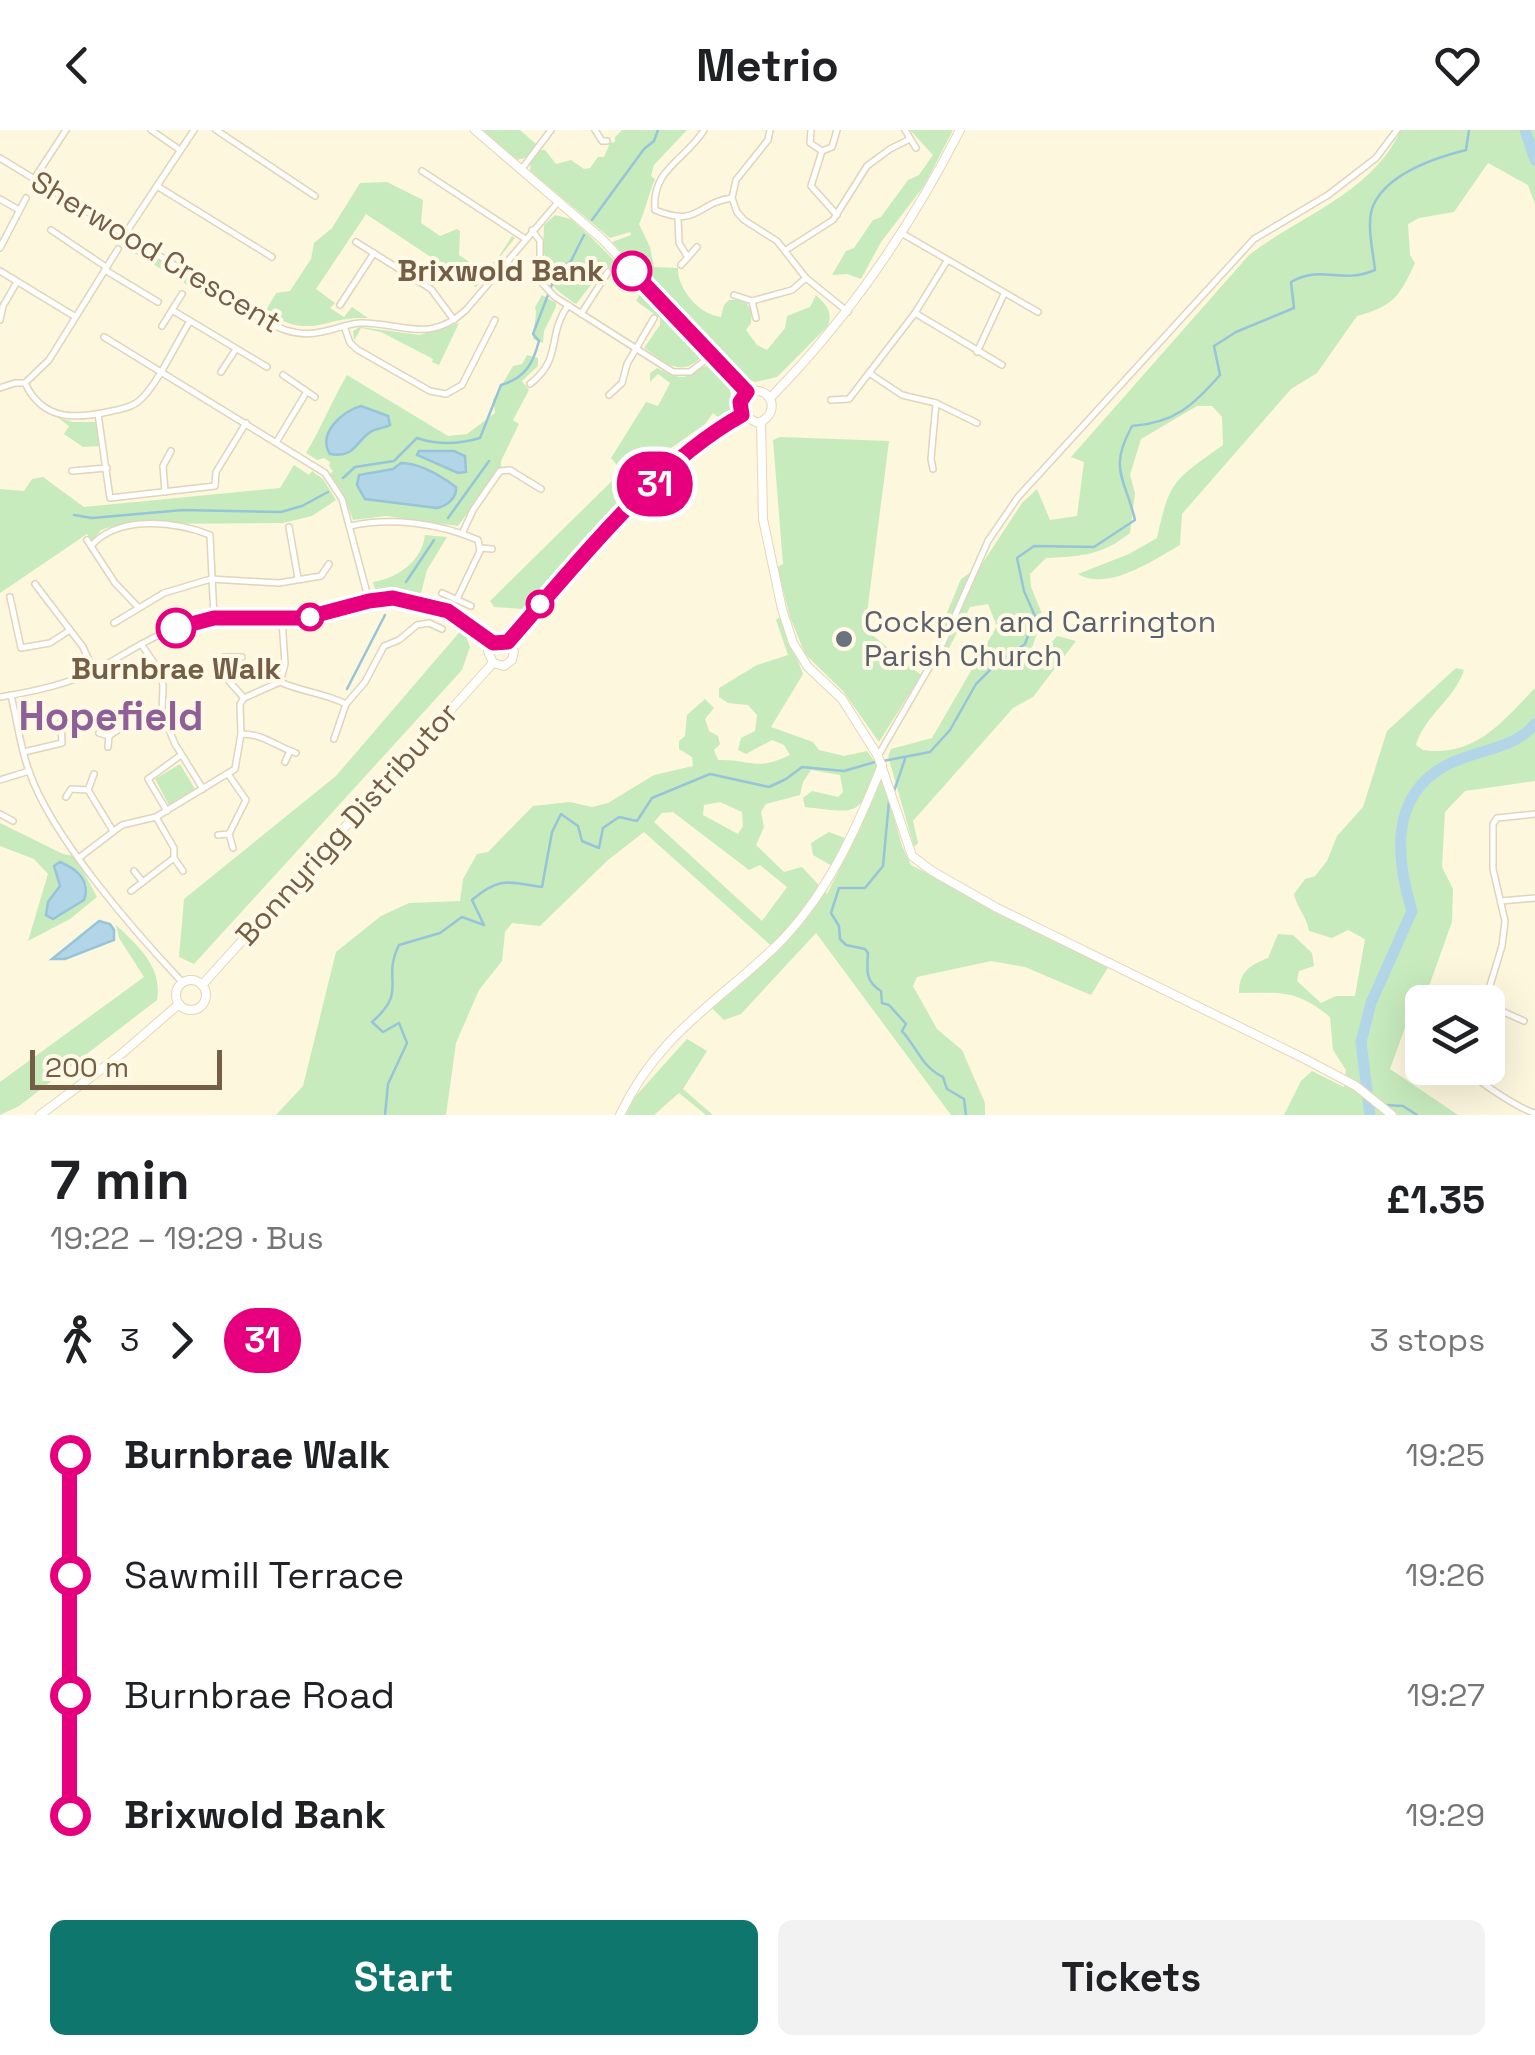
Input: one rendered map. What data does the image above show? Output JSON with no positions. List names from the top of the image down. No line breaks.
{"streets":{"main road":["Bonnyrigg Distributor"],"street":["Sherwood Crescent"]},"districts":["Hopefield"],"places":["Brixwold Bank","Burnbrae Walk","Cockpen and Carrington Parish Church"],"lines":["bus line 31"],"scale_bar":"200 m","page":{"header":"Metrio","on_map":"31","scale":"200 m","heading":["7 min","19:22 – 19:29 · Bus","£1.35"],"legs":["3","31","3 stops"],"list":[{"name":"Burnbrae Walk","value":"19:25"},{"name":"Sawmill Terrace","value":"19:26"},{"name":"Burnbrae Road","value":"19:27"},{"name":"Brixwold Bank","value":"19:29"}],"buttons":["Start","Tickets"]}}
